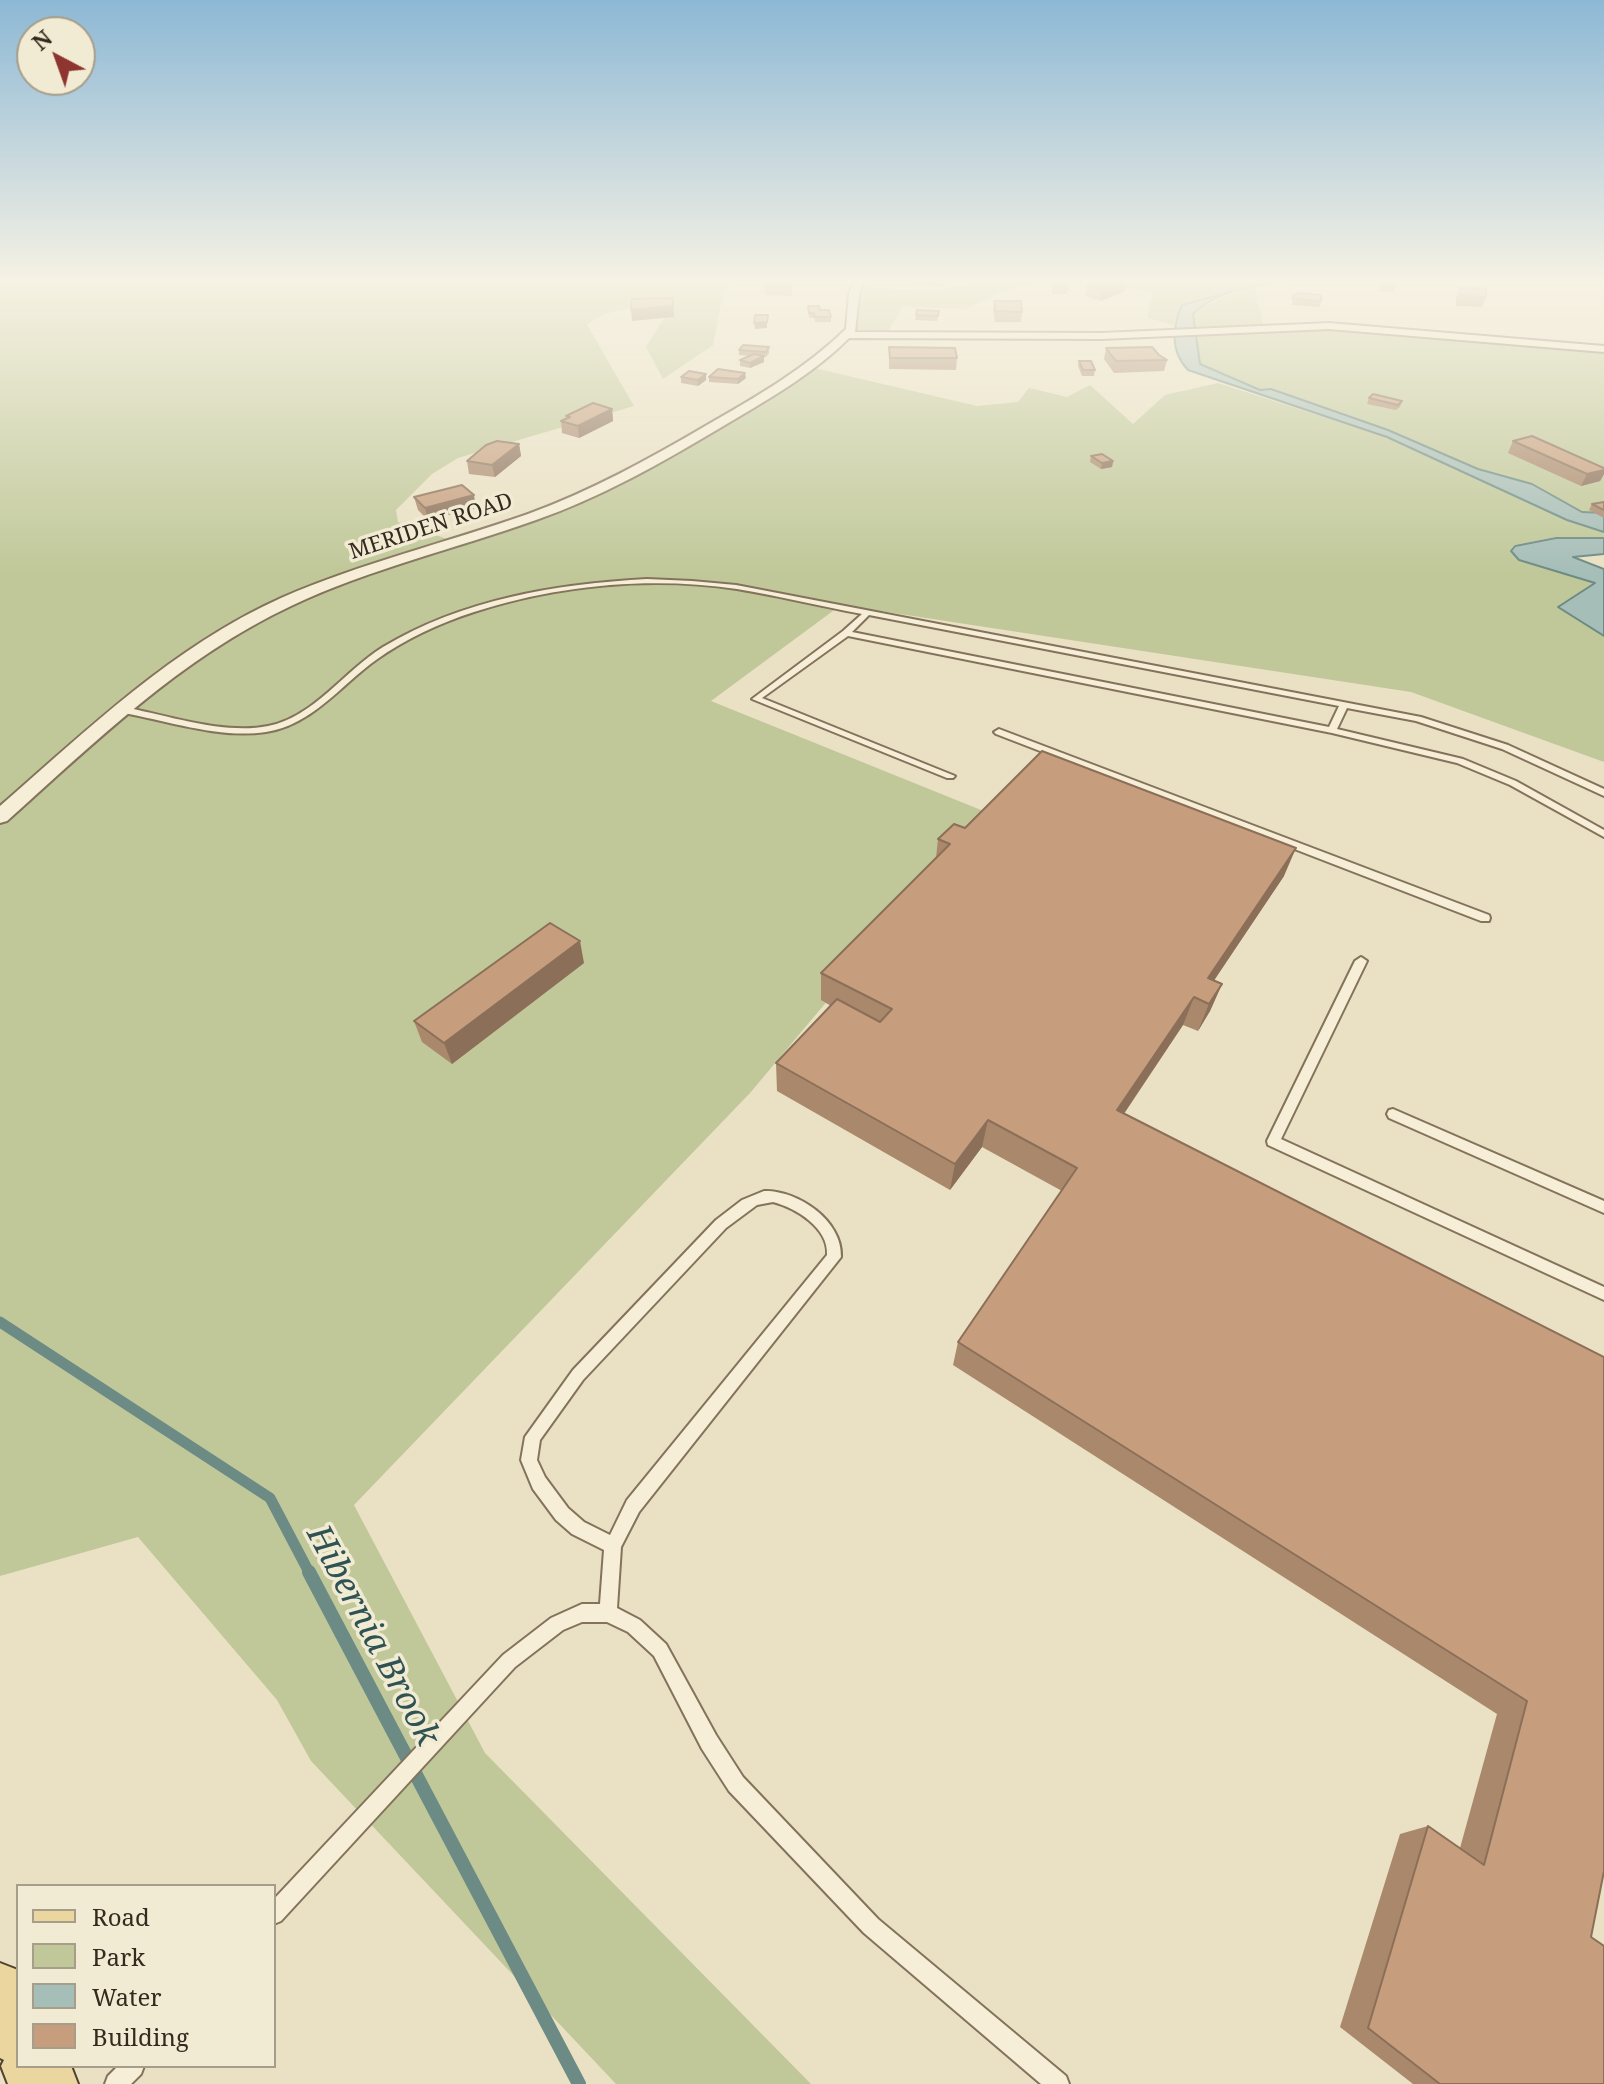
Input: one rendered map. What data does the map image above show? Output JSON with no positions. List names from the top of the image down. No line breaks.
{"streets":{"street":["MERIDEN ROAD"]},"water":["Hibernia Brook"],"legend":["Road","Park","Water","Building"],"north":"top left"}
